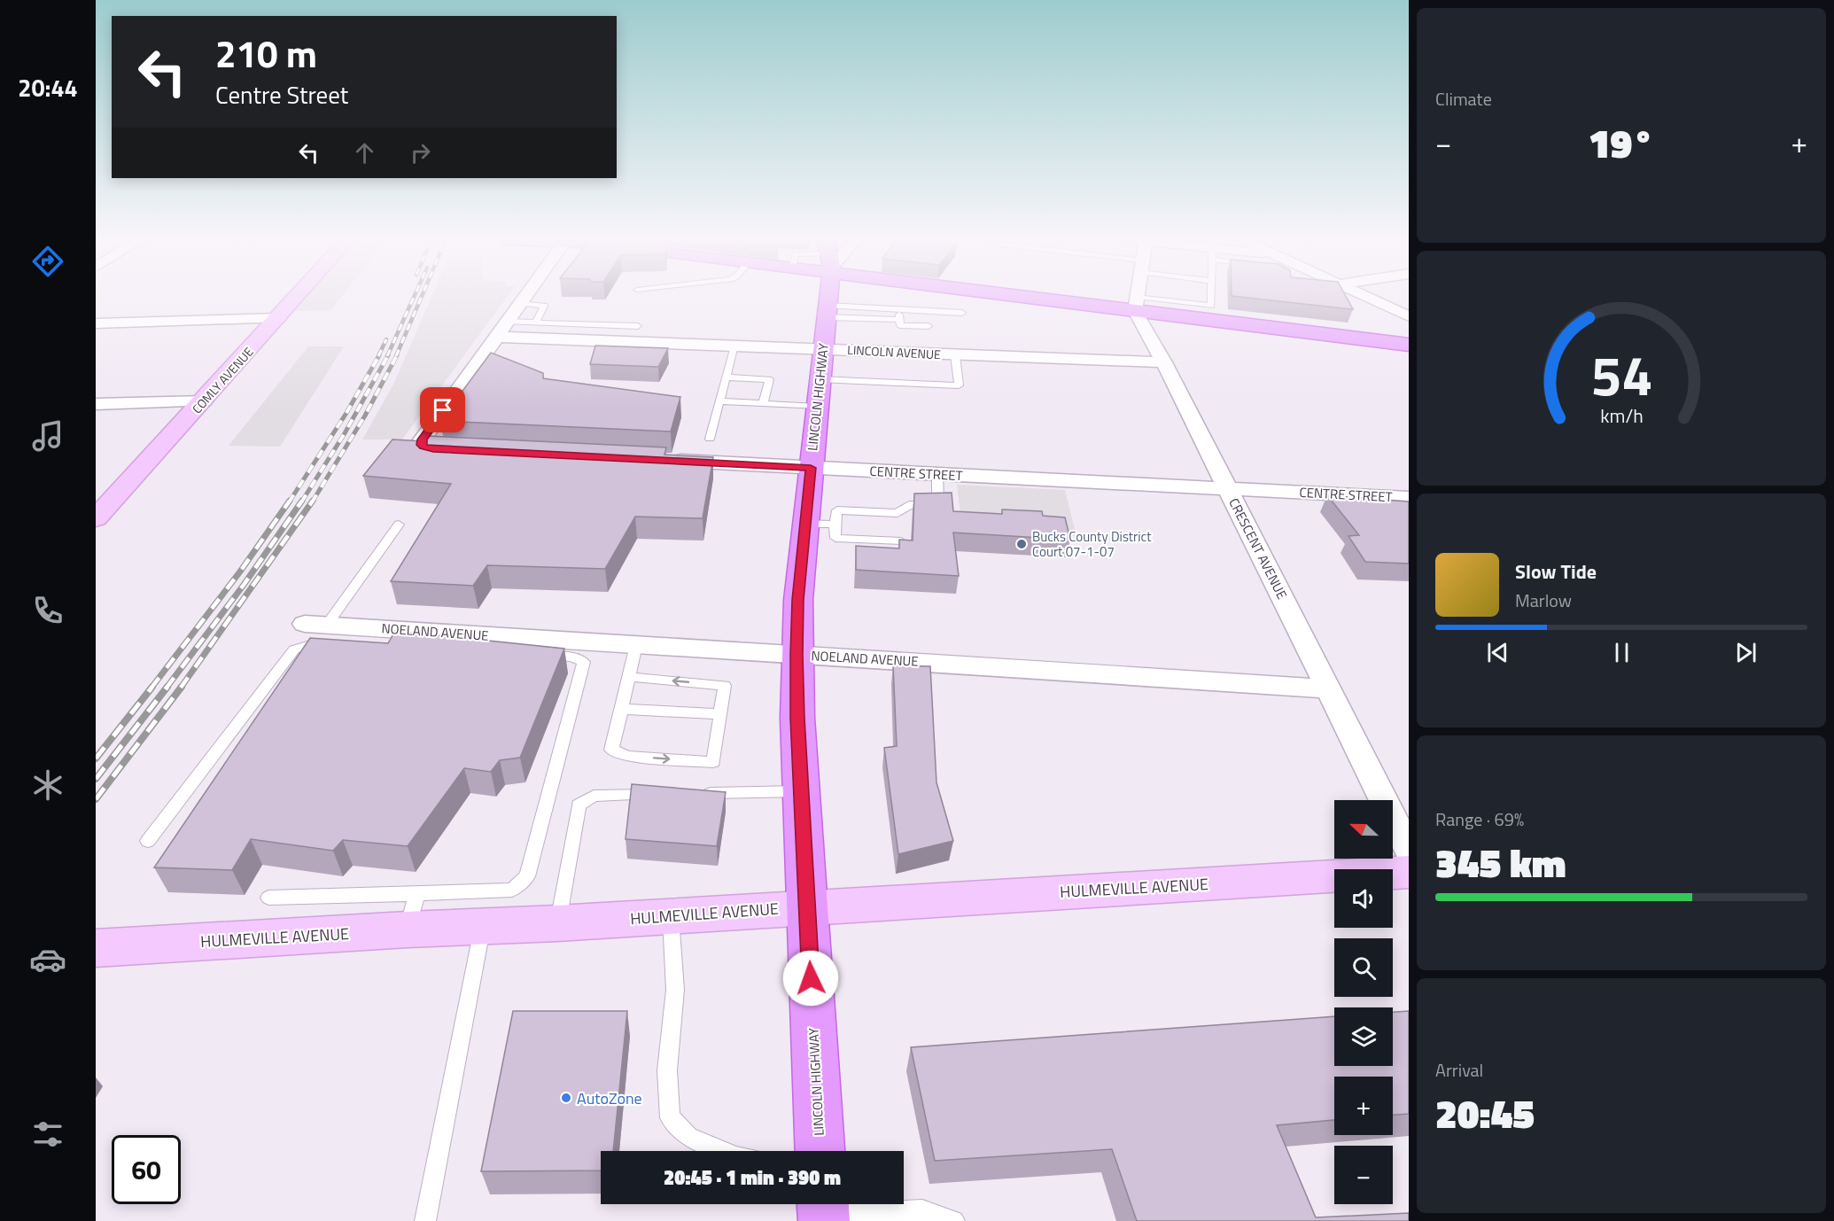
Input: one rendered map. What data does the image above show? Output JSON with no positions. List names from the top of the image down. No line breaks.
{"streets":{"main road":["LINCOLN HIGHWAY"],"street":["LINCOLN AVENUE","COMLY AVENUE","CENTRE STREET","CRESCENT AVENUE","NOELAND AVENUE","HULMEVILLE AVENUE"]},"crossings":[["LINCOLN AVENUE","LINCOLN HIGHWAY"],["LINCOLN AVENUE","CRESCENT AVENUE"],["LINCOLN HIGHWAY","CENTRE STREET"],["LINCOLN HIGHWAY","NOELAND AVENUE"],["LINCOLN HIGHWAY","HULMEVILLE AVENUE"],["CENTRE STREET","CRESCENT AVENUE"],["CRESCENT AVENUE","NOELAND AVENUE"]],"places":["Bucks County District Court 07-1-07","AutoZone"],"north":"left","page":{"tabs":"20:44","tile":["Climate",["Range · 69%","345 km"],["Arrival","20:45"]],"turn":["210 m","Centre Street"],"heat":["−","19°","+"],"song":["Slow Tide","Marlow"],"map_buttons":["+","−"],"limit":"60","trip":"20:45 · 1 min · 390 m","gauge":["54","km/h"]}}
